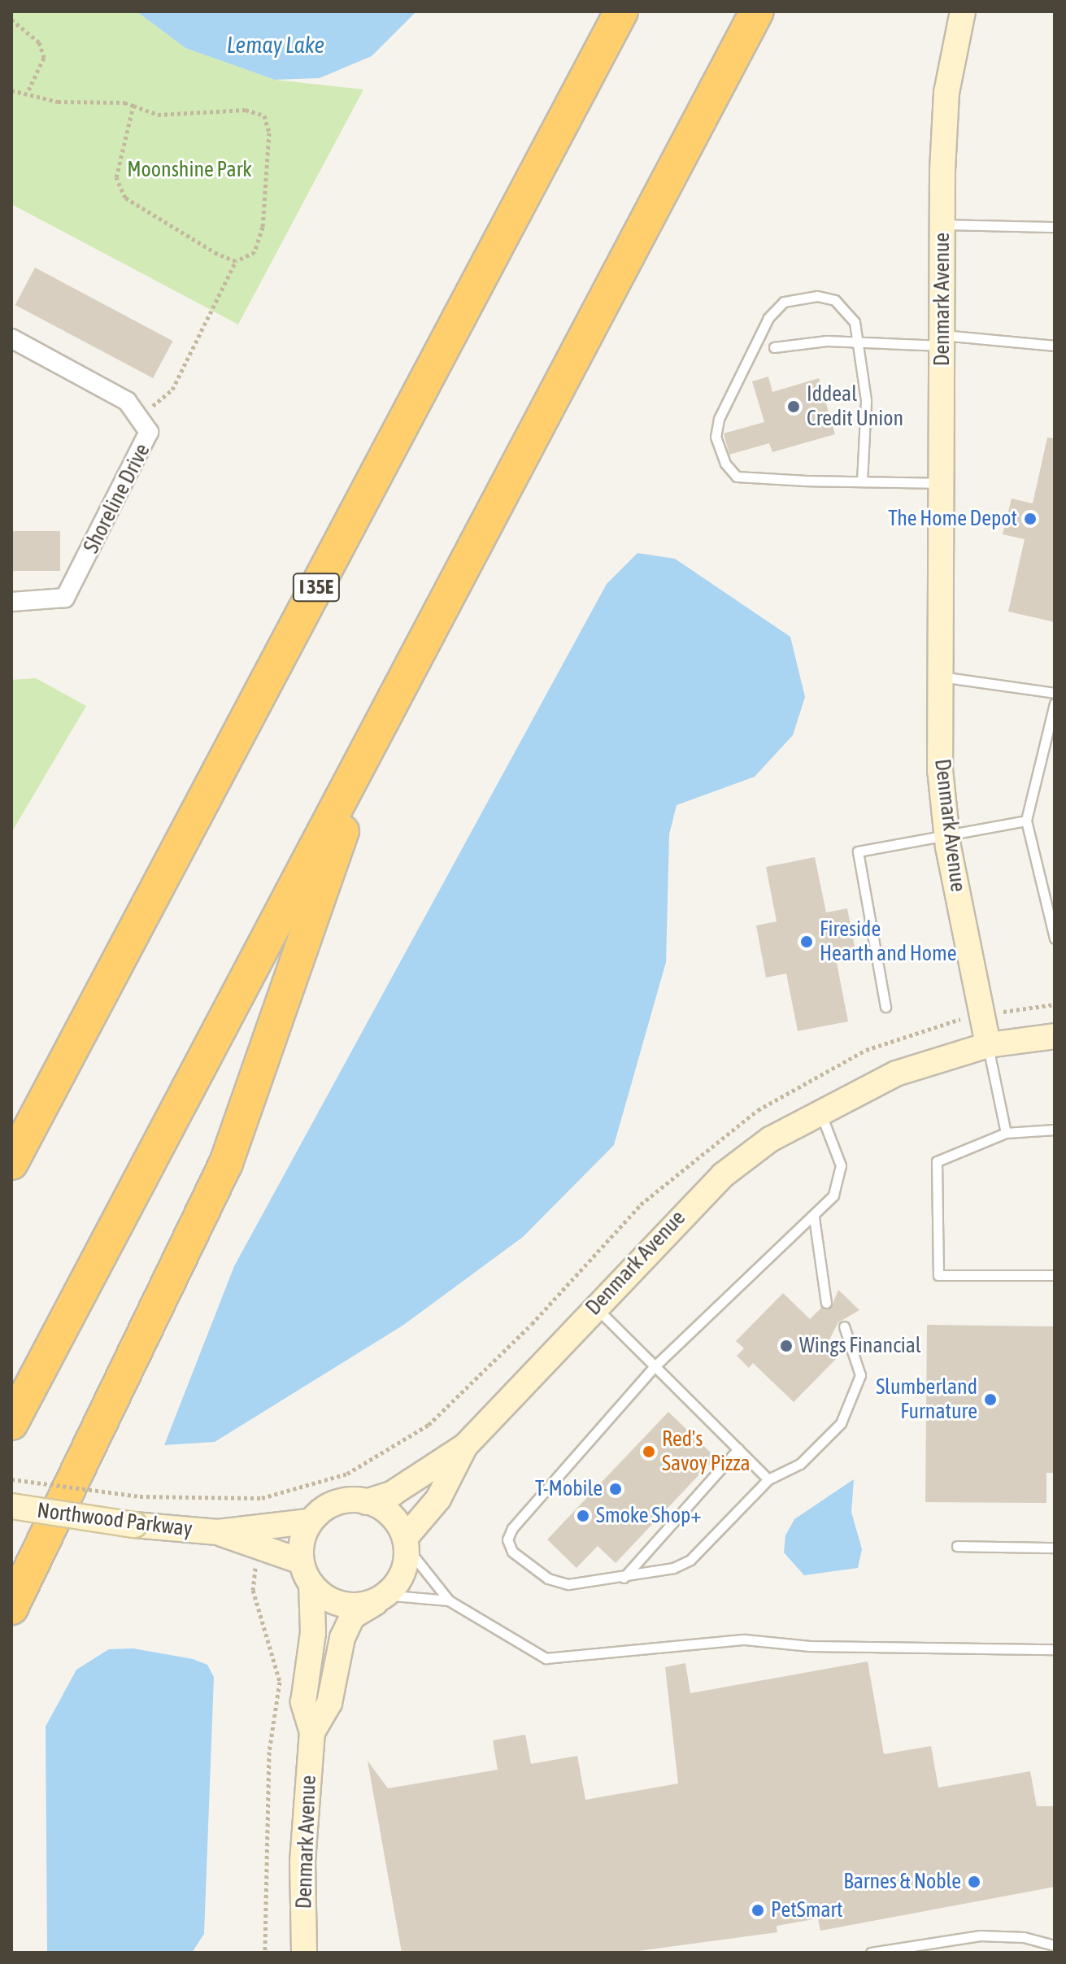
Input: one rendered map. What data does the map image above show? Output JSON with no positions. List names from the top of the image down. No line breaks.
{"streets":{"highway":["I 35E"],"street":["Denmark Avenue","Shoreline Drive","Northwood Parkway"]},"crossings":[["Denmark Avenue","Northwood Parkway"]],"water":["Lemay Lake"],"parks":["Moonshine Park"],"places":["Iddeal Credit Union","The Home Depot","Fireside Hearth and Home","Wings Financial","Slumberland Furnature","Red's Savoy Pizza","T-Mobile","Smoke Shop+","Barnes & Noble","PetSmart"]}
